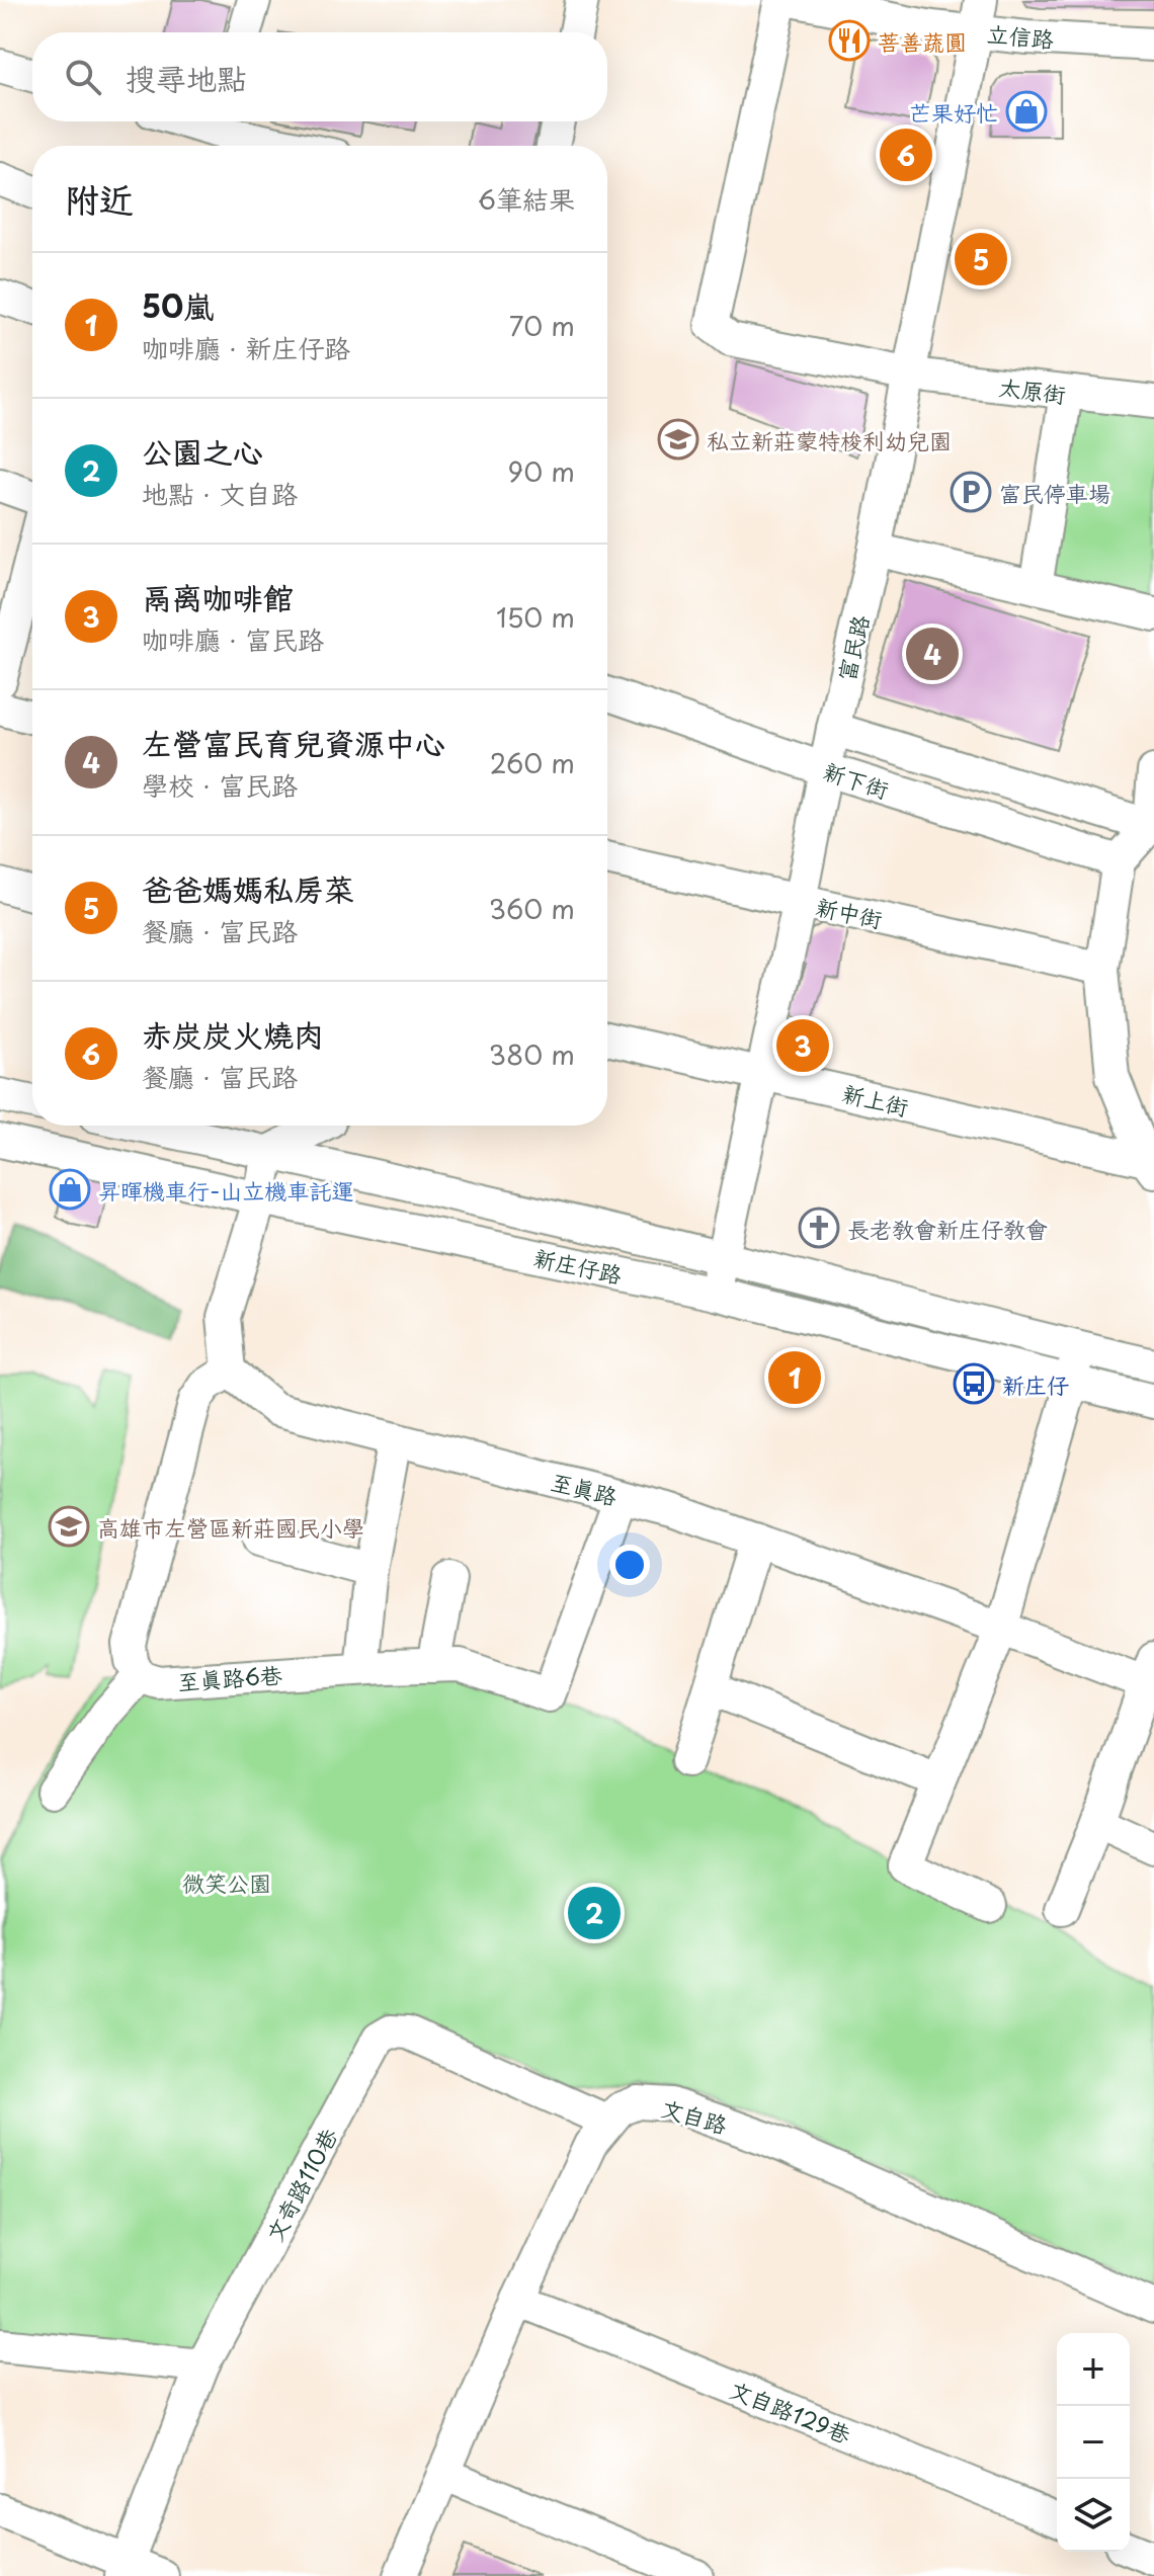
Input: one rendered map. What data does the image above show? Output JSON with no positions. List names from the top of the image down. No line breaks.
{"streets":{"street":["立信路","太原街","富民路","新下街","新中街","新上街","新庄仔路","至真路","至真路6巷","文自路","文奇路110巷","文自路129巷"]},"crossings":[["立信路","富民路"],["太原街","富民路"],["富民路","新下街"],["富民路","新中街"],["富民路","新上街"],["富民路","新庄仔路"],["至真路","至真路6巷"],["文自路","文奇路110巷"],["文自路","文自路129巷"]],"parks":["微笑公園"],"places":{"restaurant":["菩善蔬圓"],"shop":["芒果好忙","昇暉機車行-山立機車託運"],"school or university":["私立新莊蒙特梭利幼兒園","高雄市左營區新莊國民小學"],"parking":["富民停車場"],"church":["長老教會新庄仔教會"],"bus stop":["新庄仔"]},"page":{"search":"搜尋地點","pins":["6","5","4","3","1","2"],"heading":["附近","6筆結果"],"list":[{"mark":"1","name":"50嵐","note":"咖啡廳 · 新庄仔路","value":"70 m"},{"mark":"2","name":"公園之心","note":"地點 · 文自路","value":"90 m"},{"mark":"3","name":"鬲离咖啡館","note":"咖啡廳 · 富民路","value":"150 m"},{"mark":"4","name":"左營富民育兒資源中心","note":"學校 · 富民路","value":"260 m"},{"mark":"5","name":"爸爸媽媽私房菜","note":"餐廳 · 富民路","value":"360 m"},{"mark":"6","name":"赤炭炭火燒肉","note":"餐廳 · 富民路","value":"380 m"}],"map_buttons":["+","−"]}}
